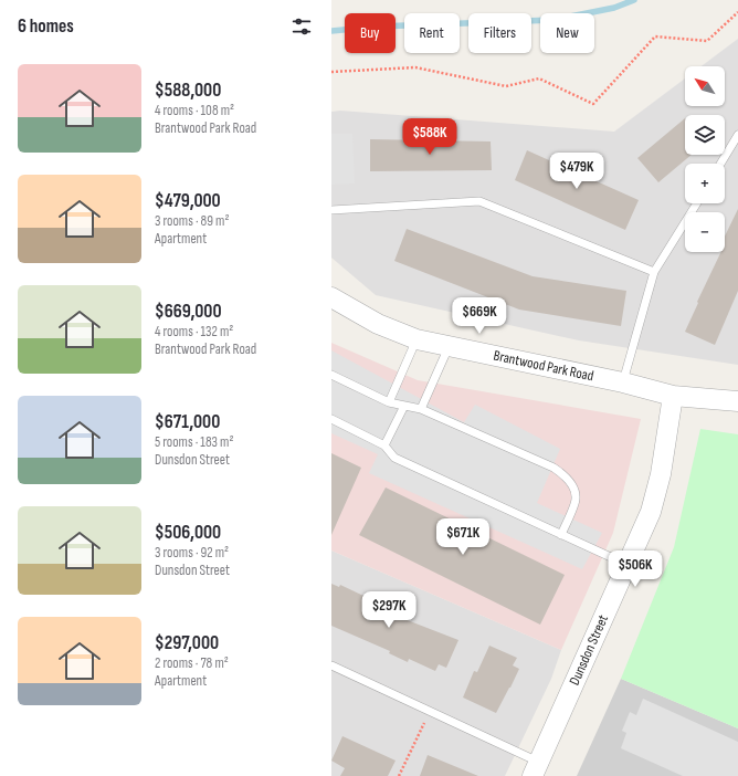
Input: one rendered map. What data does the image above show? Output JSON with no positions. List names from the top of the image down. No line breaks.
{"streets":{"street":["Brantwood Park Road","Dunsdon Street"]},"crossings":[["Brantwood Park Road","Dunsdon Street"]],"north":"top left","page":{"heading":"6 homes","chip":["Buy","Rent","Filters","New"],"list":[{"name":"$588,000","note":"4 rooms · 108 m² · Brantwood Park Road"},{"name":"$479,000","note":"3 rooms · 89 m² · Apartment"},{"name":"$669,000","note":"4 rooms · 132 m² · Brantwood Park Road"},{"name":"$671,000","note":"5 rooms · 183 m² · Dunsdon Street"},{"name":"$506,000","note":"3 rooms · 92 m² · Dunsdon Street"},{"name":"$297,000","note":"2 rooms · 78 m² · Apartment"}],"map_buttons":["+","−"],"price":["$588K","$479K","$669K","$671K","$506K","$297K"]}}
